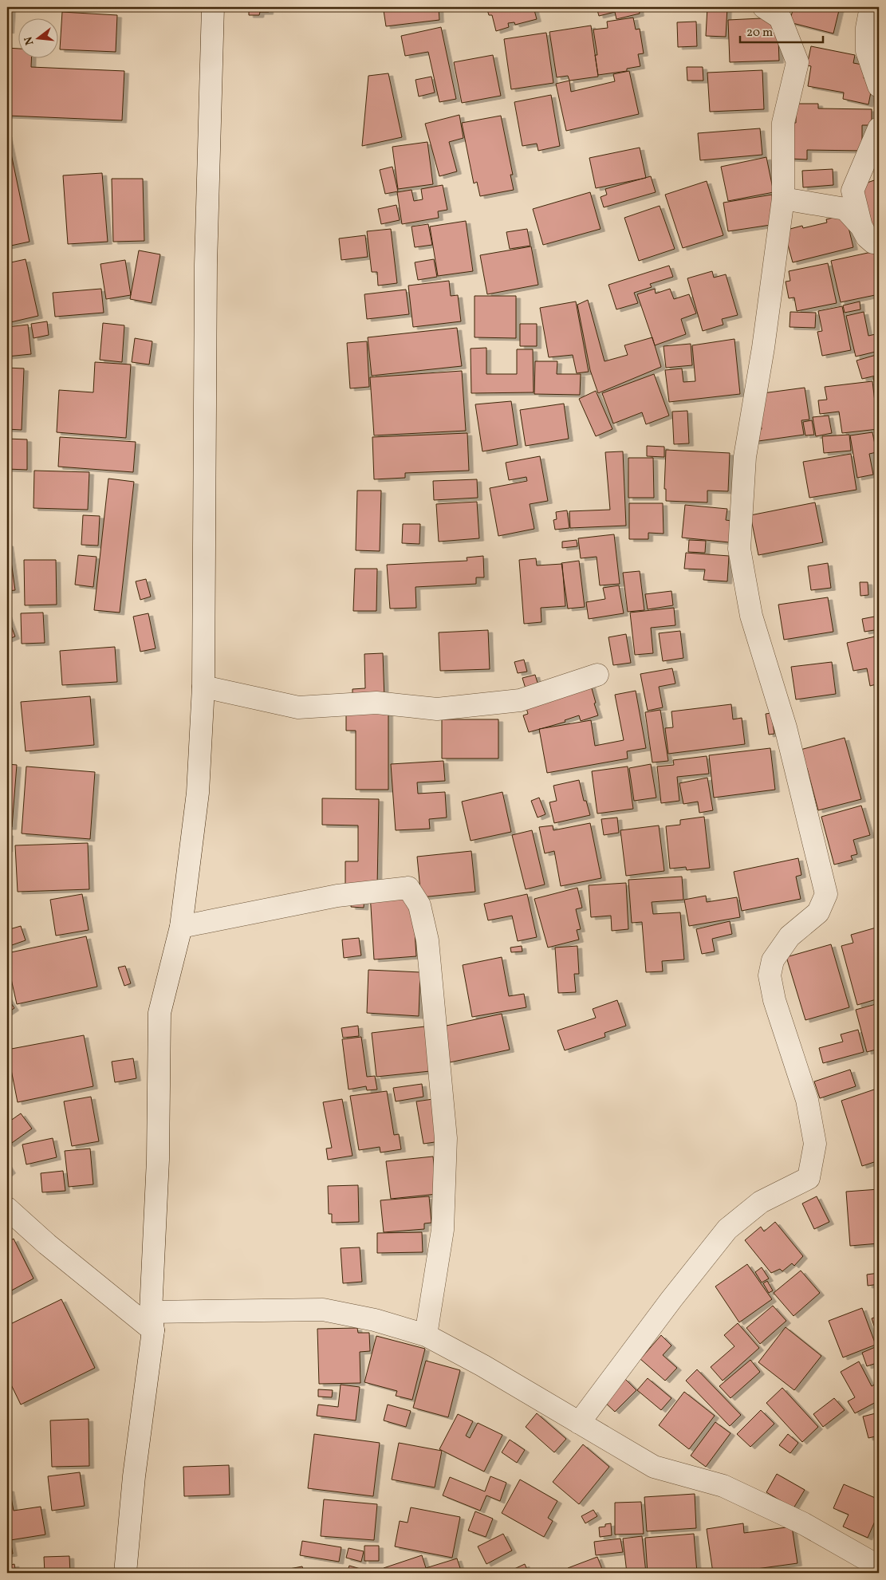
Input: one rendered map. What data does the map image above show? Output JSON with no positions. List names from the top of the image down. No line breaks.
{"scale_bar":"20 m","north":"left"}
